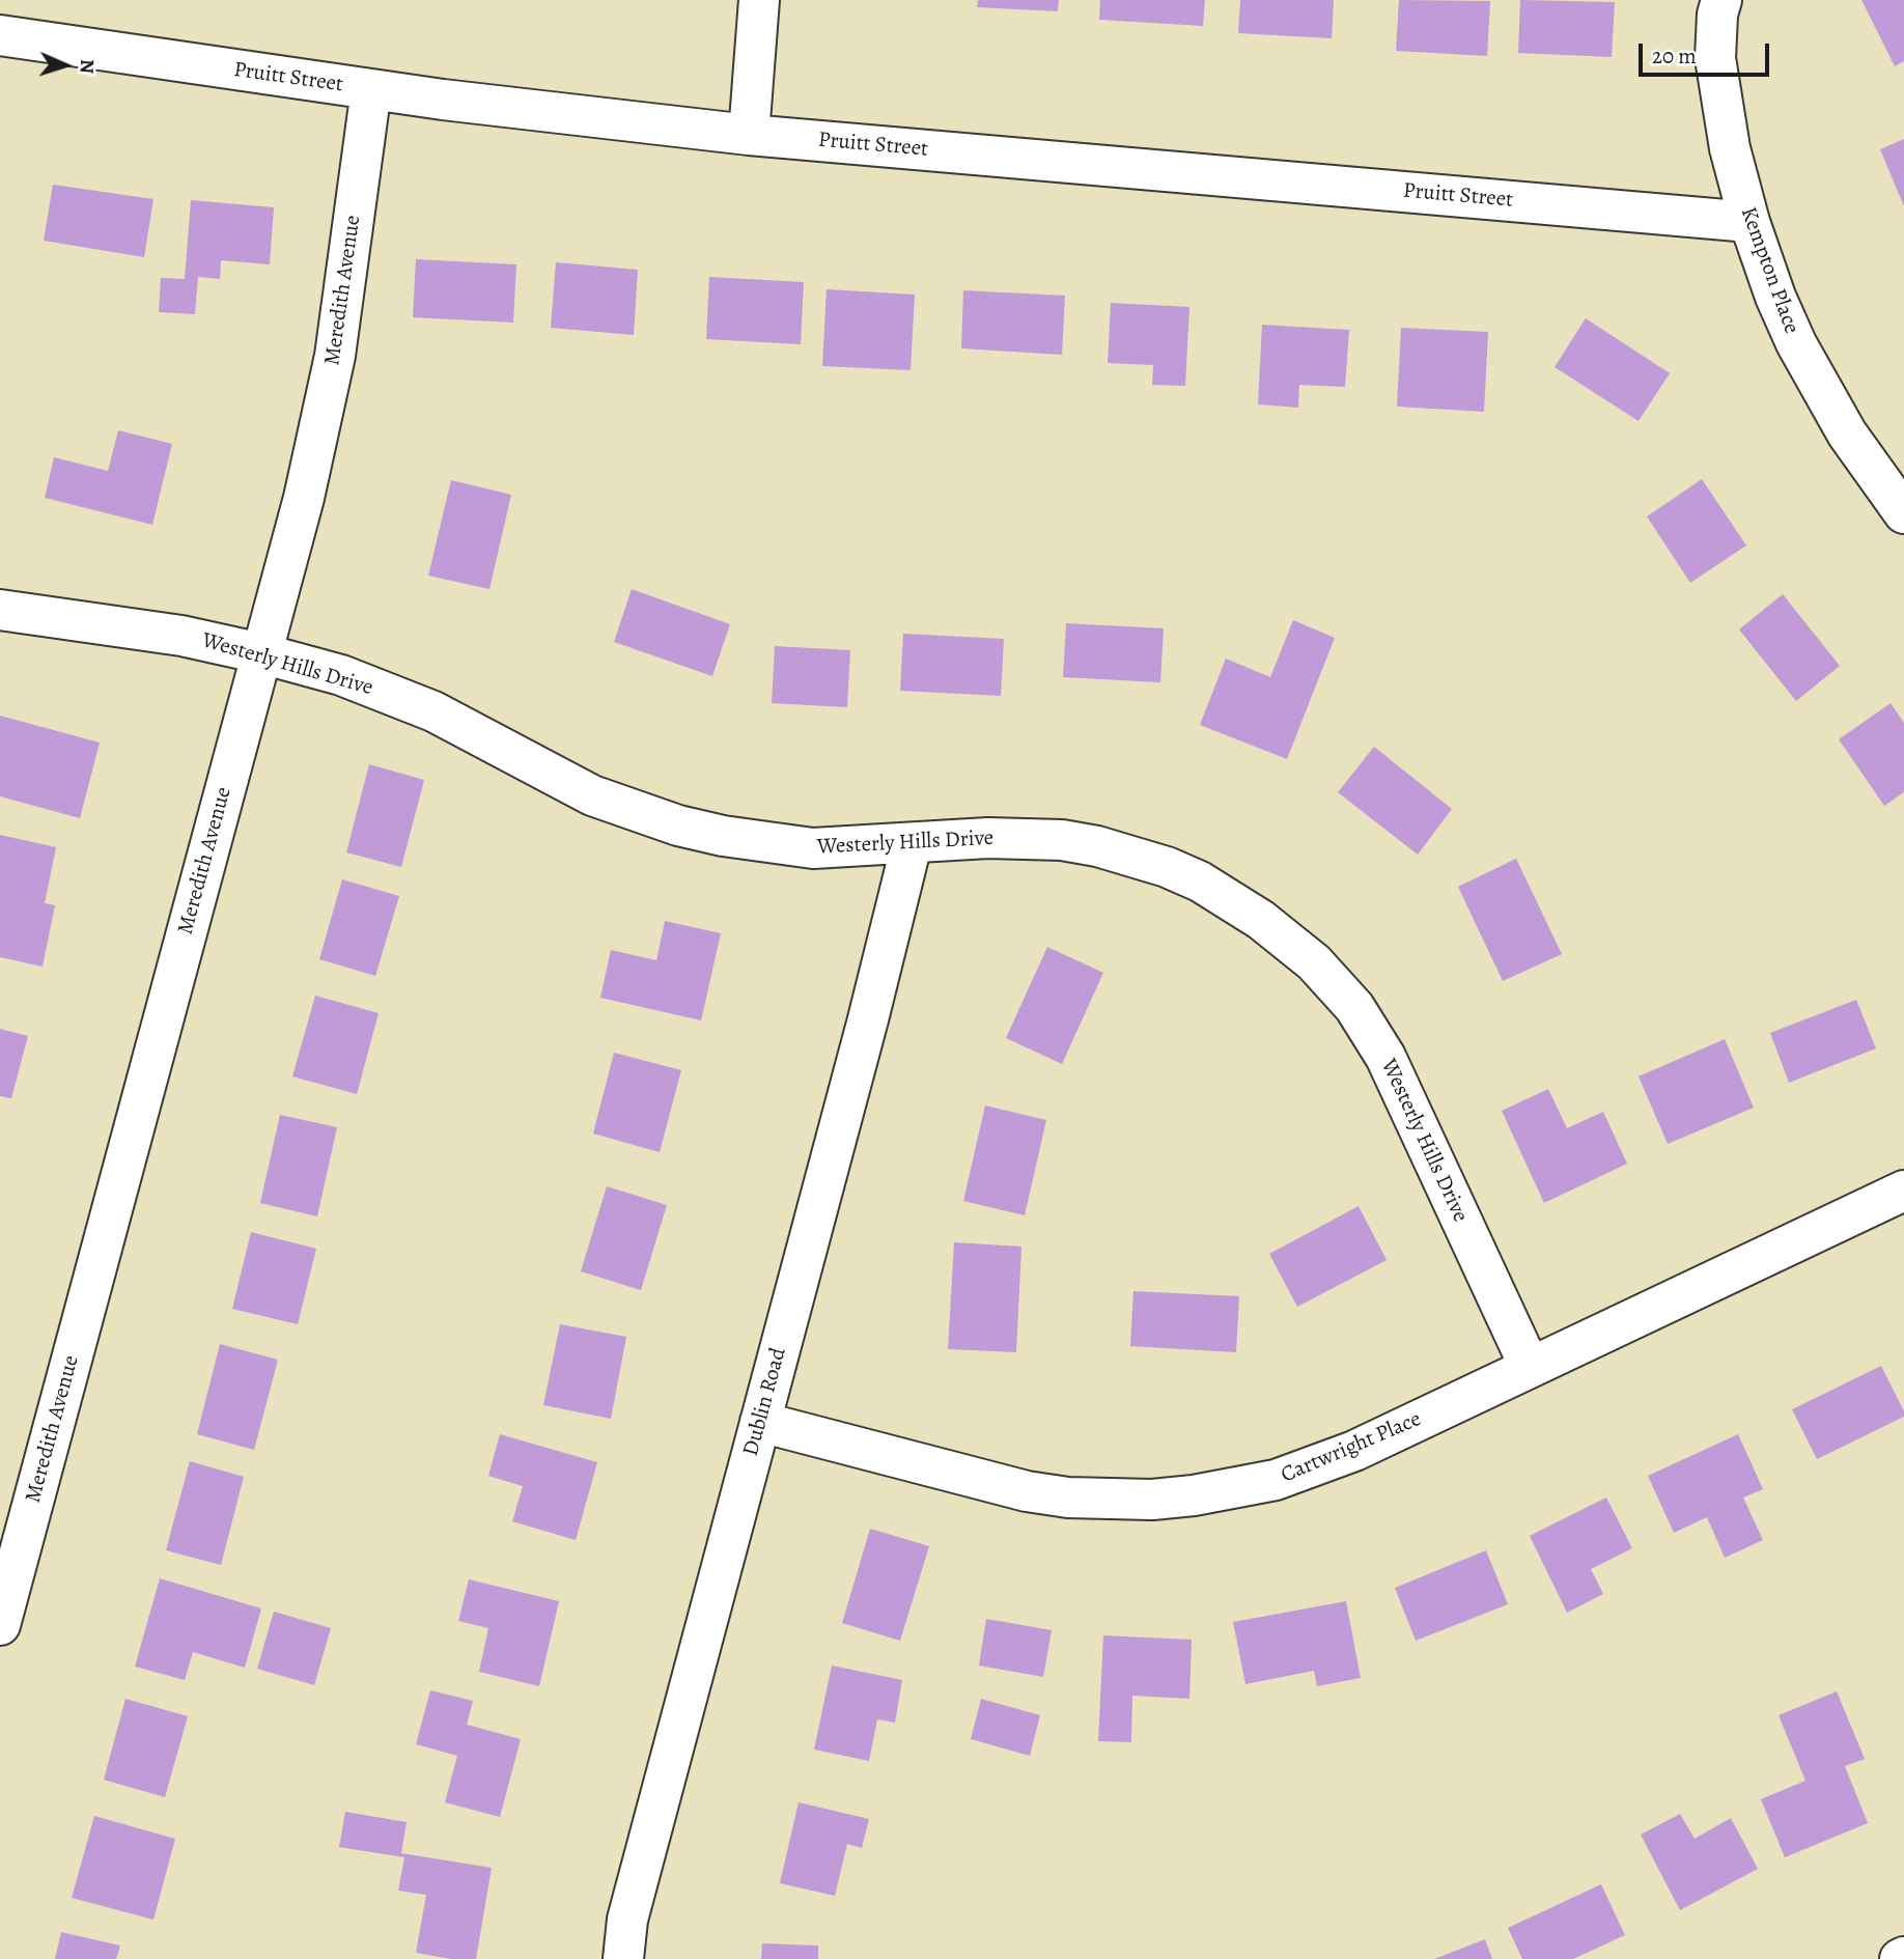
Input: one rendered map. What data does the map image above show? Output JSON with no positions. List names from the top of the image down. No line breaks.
{"streets":{"street":["Pruitt Street","Kempton Place","Meredith Avenue","Westerly Hills Drive","Dublin Road","Cartwright Place"]},"crossings":[["Pruitt Street","Kempton Place"],["Pruitt Street","Meredith Avenue"],["Meredith Avenue","Westerly Hills Drive"],["Westerly Hills Drive","Dublin Road"],["Westerly Hills Drive","Cartwright Place"],["Dublin Road","Cartwright Place"]],"scale_bar":"20 m","north":"right"}
